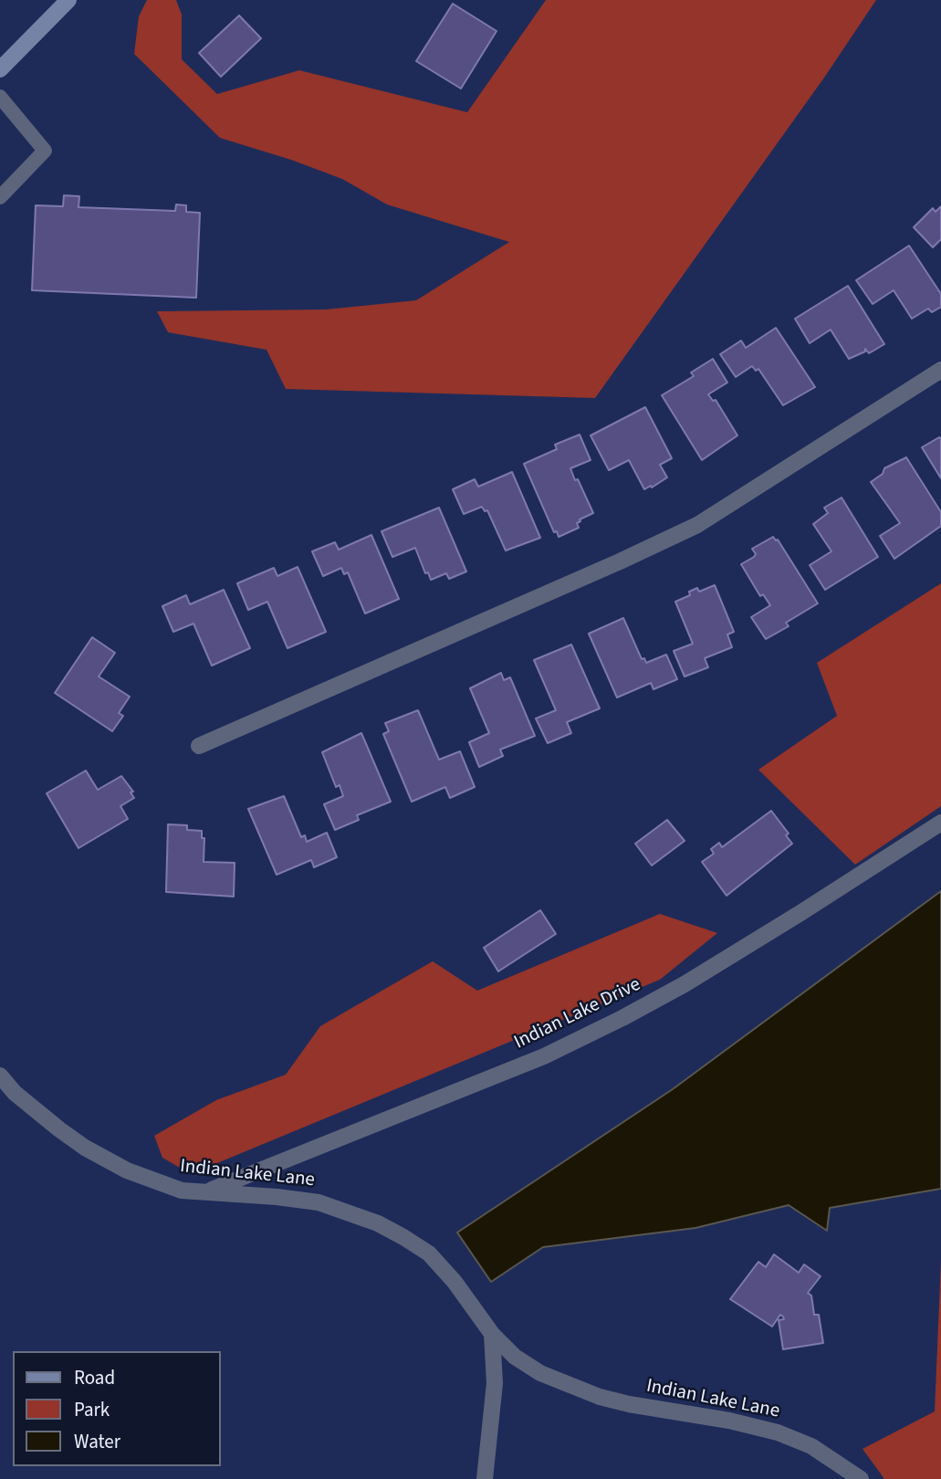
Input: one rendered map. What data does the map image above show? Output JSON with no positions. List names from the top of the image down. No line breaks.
{"streets":{"street":["Indian Lake Drive","Indian Lake Lane"]},"crossings":[["Indian Lake Drive","Indian Lake Lane"]],"legend":["Road","Park","Water"]}
